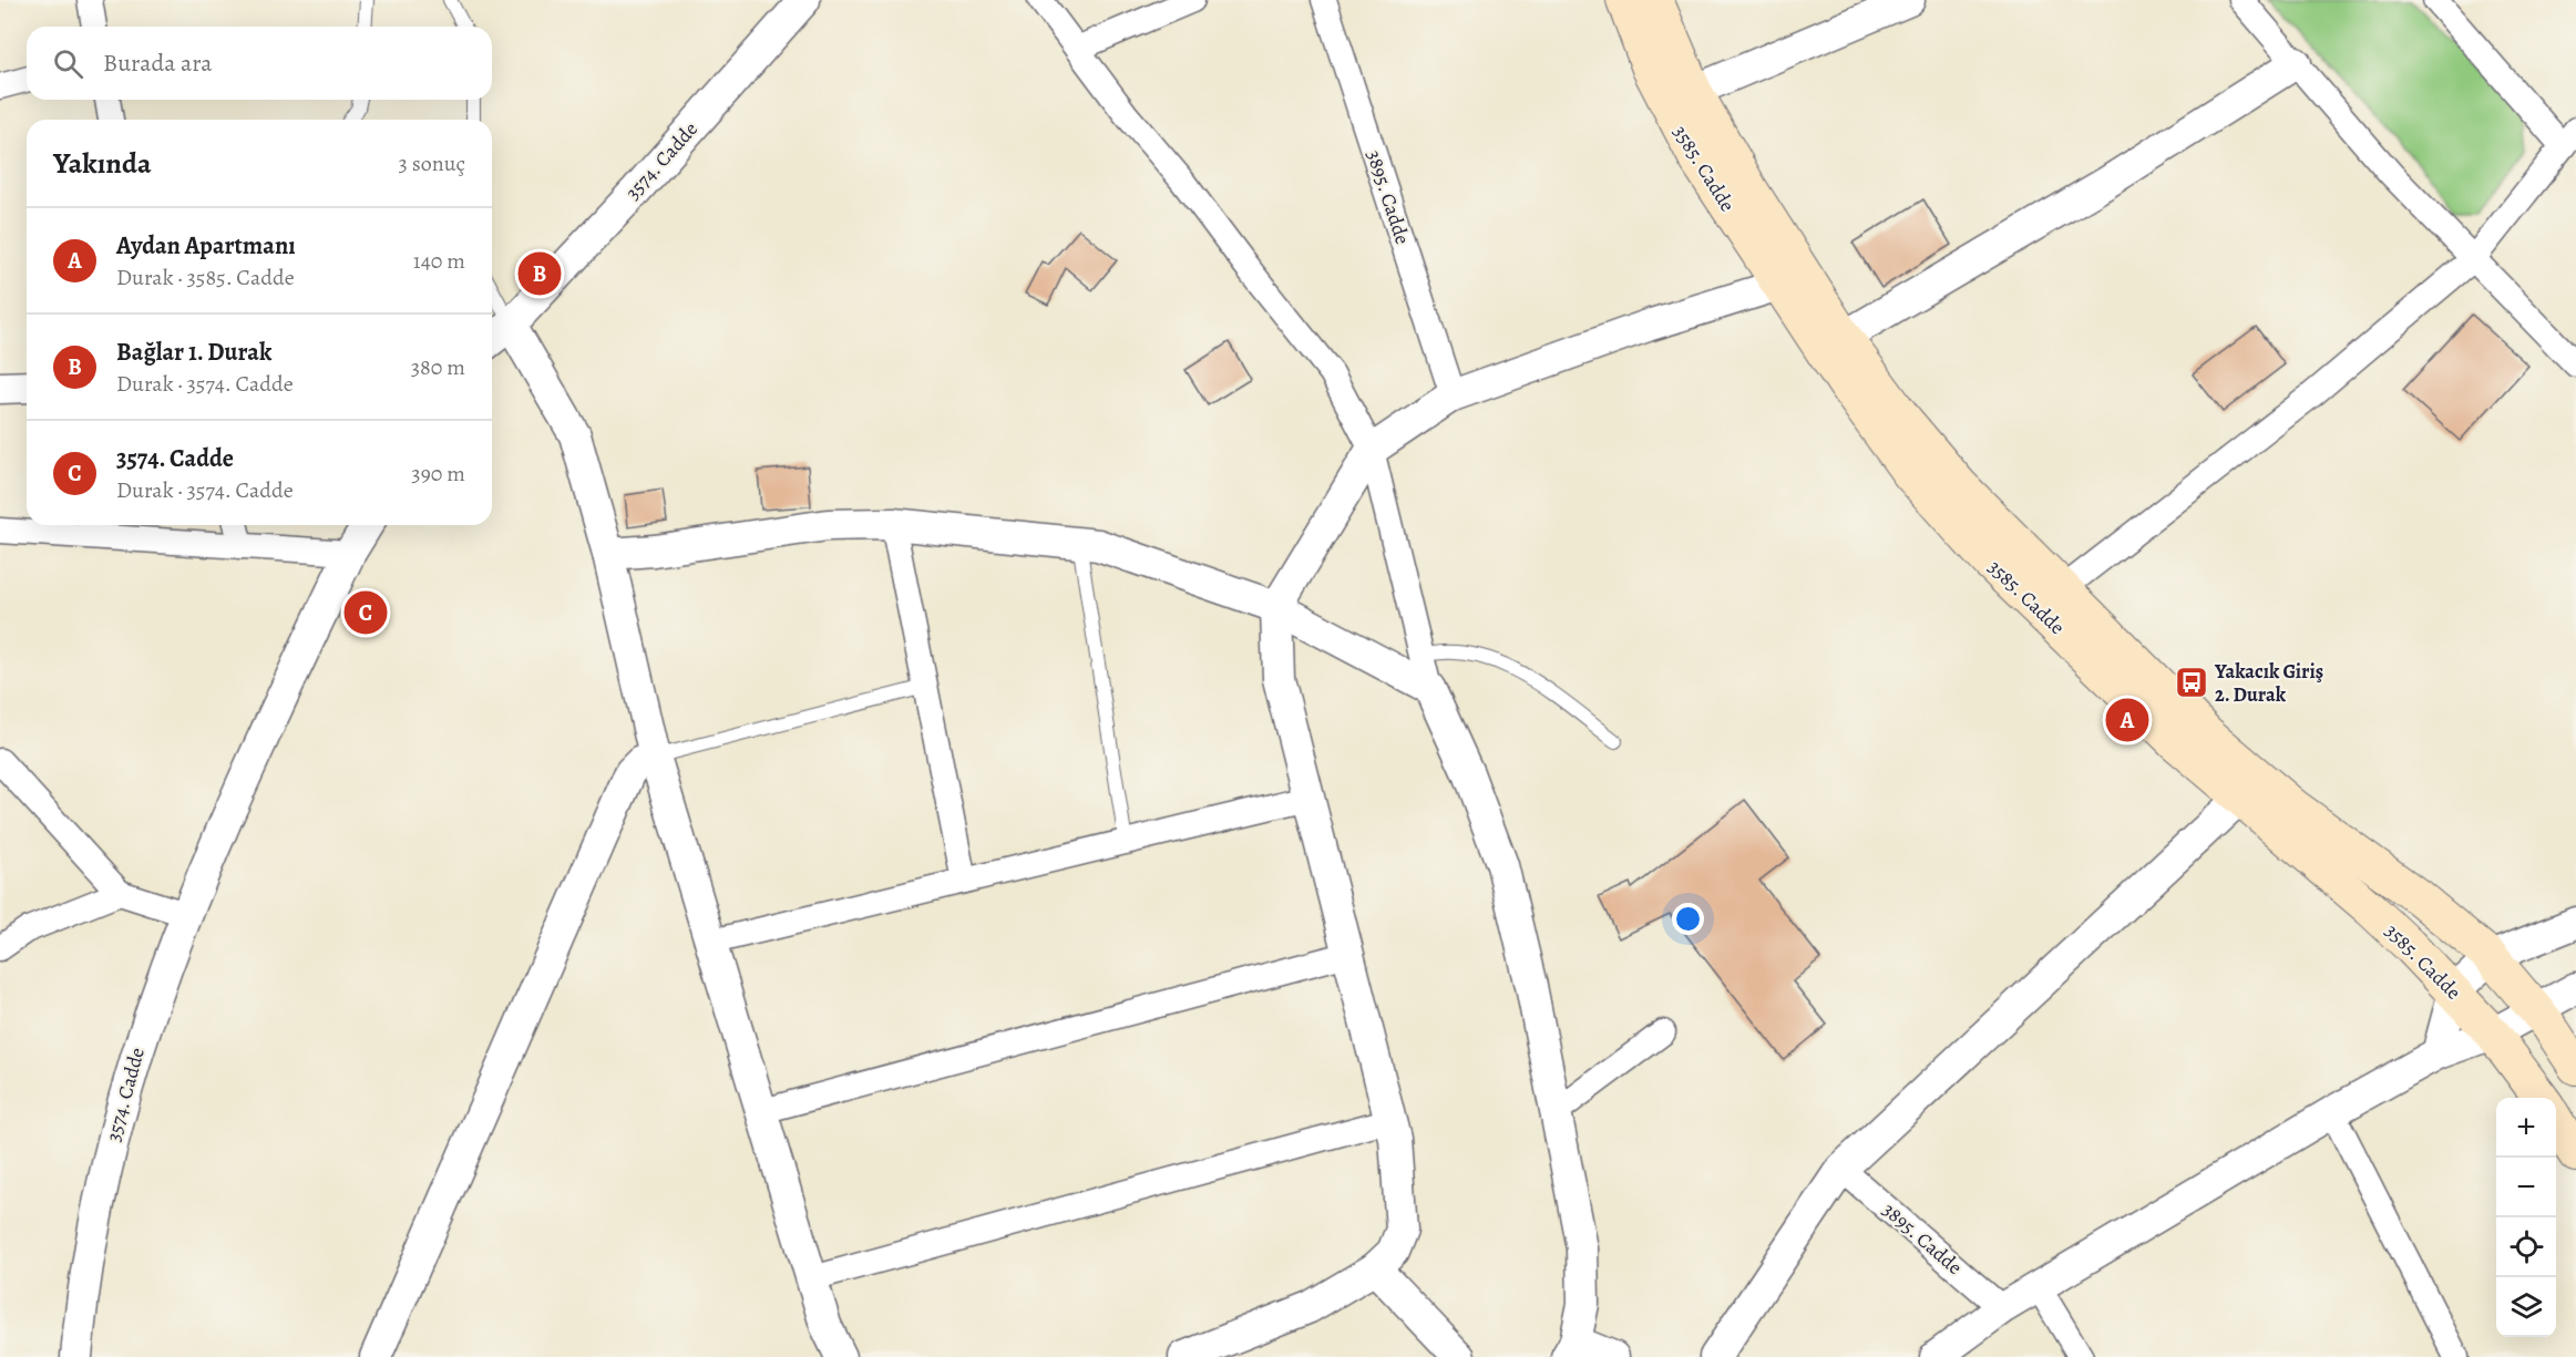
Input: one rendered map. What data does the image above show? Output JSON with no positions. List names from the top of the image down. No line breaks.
{"streets":{"main road":["3585. Cadde"],"street":["3574. Cadde","3895. Cadde"]},"places":{"bus stop":["Yakacık Giriş 2. Durak"]},"page":{"search":"Burada ara","heading":["Yakında","3 sonuç"],"list":[{"mark":"A","name":"Aydan Apartmanı","note":"Durak · 3585. Cadde","value":"140 m"},{"mark":"B","name":"Bağlar 1. Durak","note":"Durak · 3574. Cadde","value":"380 m"},{"mark":"C","name":"3574. Cadde","note":"Durak · 3574. Cadde","value":"390 m"}],"pins":["B","C","A"],"map_buttons":["+","−"]}}
